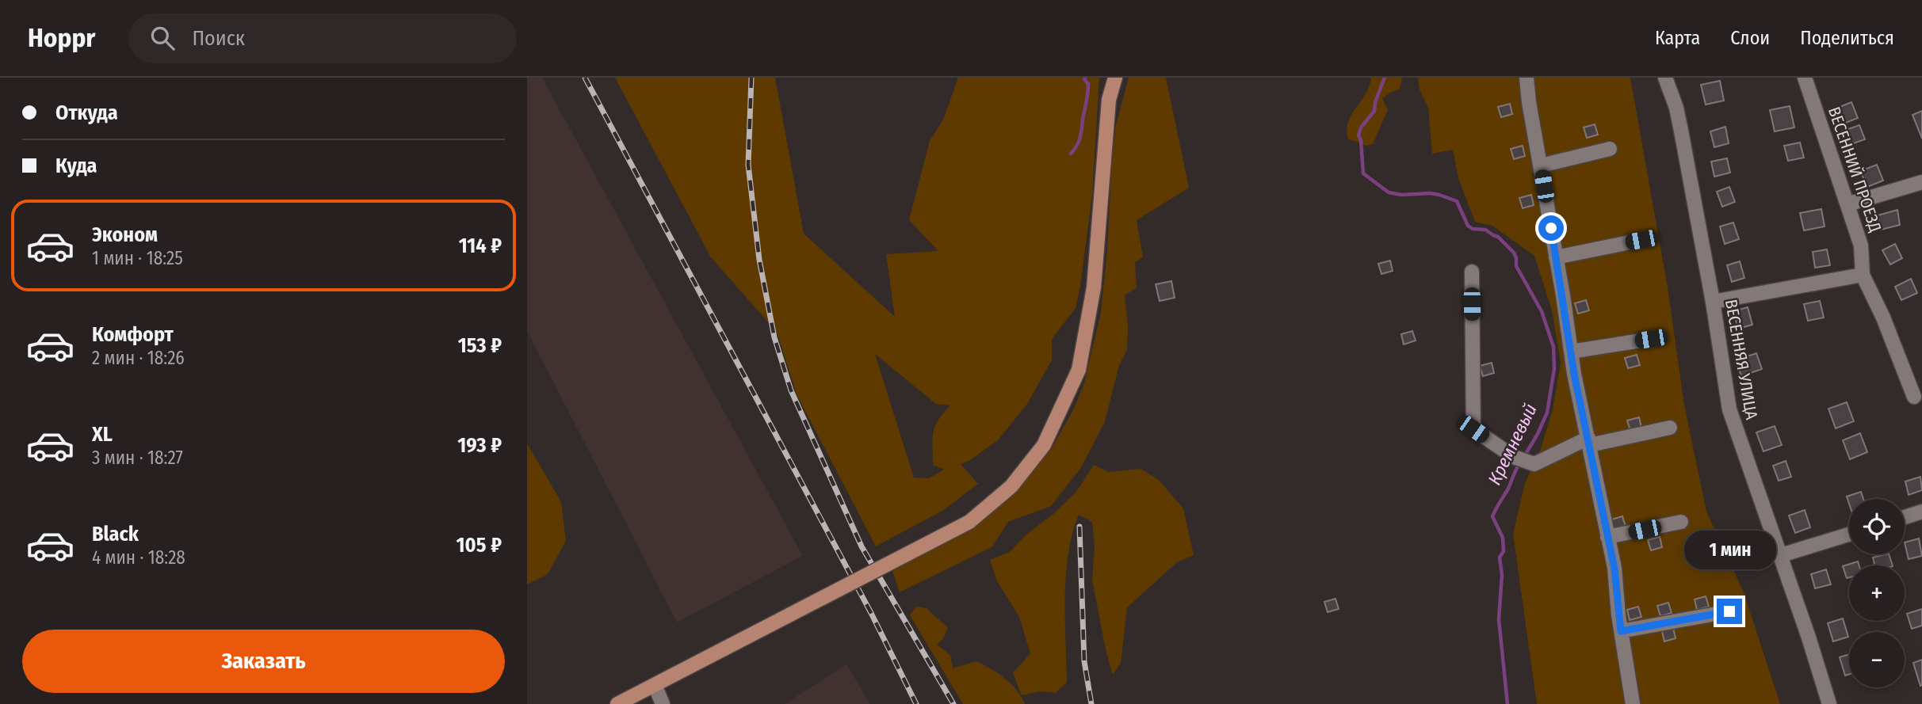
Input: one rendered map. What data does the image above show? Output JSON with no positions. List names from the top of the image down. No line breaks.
{"streets":{"street":["ВЕСЕННИЙ ПРОЕЗД","ВЕСЕННЯЯ УЛИЦА"]},"water":["Кремневый"],"page":{"header":"Hoppr","search":"Поиск","nav":["Карта","Слои","Поделиться"],"banner":["Откуда","Куда"],"list":[{"name":"Эконом","note":"1 мин · 18:25","value":"114 ₽"},{"name":"Комфорт","note":"2 мин · 18:26","value":"153 ₽"},{"name":"XL","note":"3 мин · 18:27","value":"193 ₽"},{"name":"Black","note":"4 мин · 18:28","value":"105 ₽"}],"map_buttons":["+","−"],"bubble":"1 мин","buttons":"Заказать"}}
